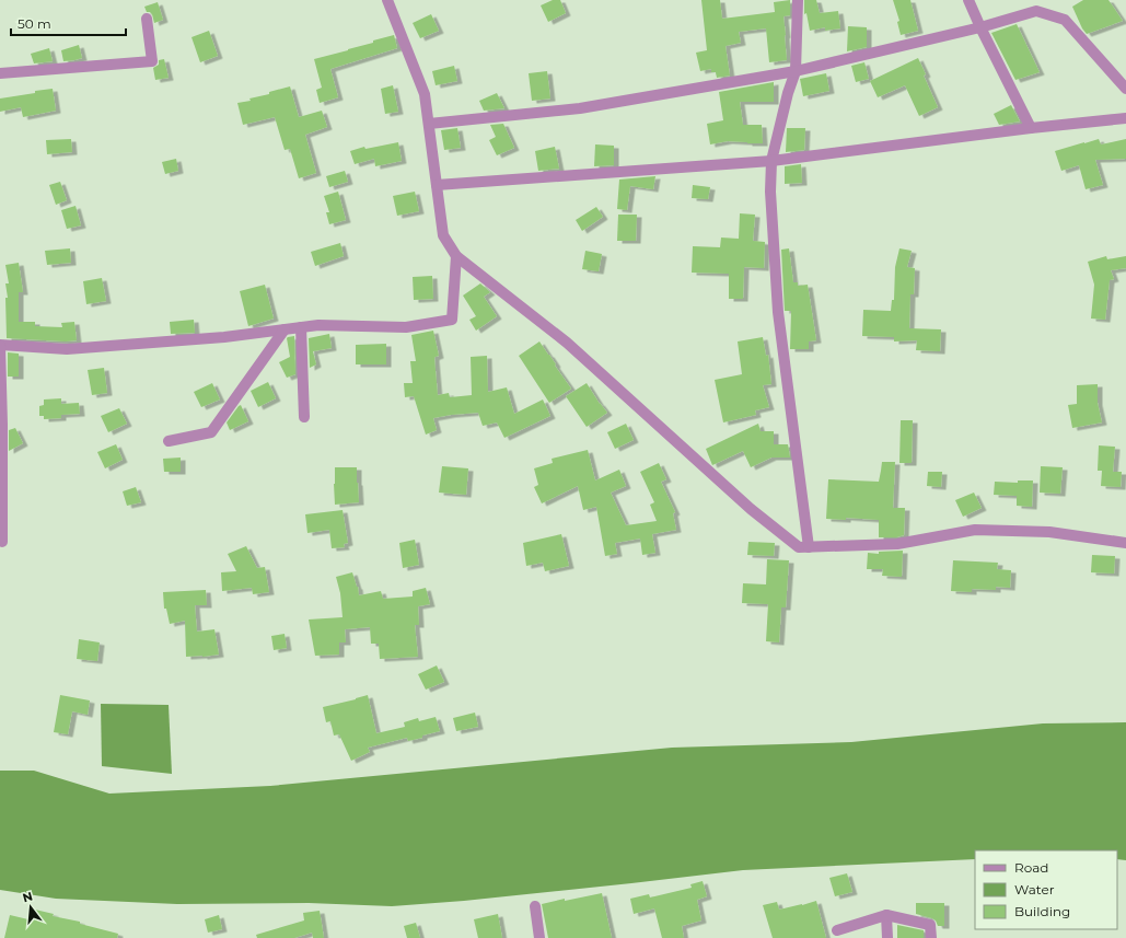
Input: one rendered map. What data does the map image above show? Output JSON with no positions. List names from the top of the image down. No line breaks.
{"legend":["Road","Water","Building"],"scale_bar":"50 m","north":"top"}
